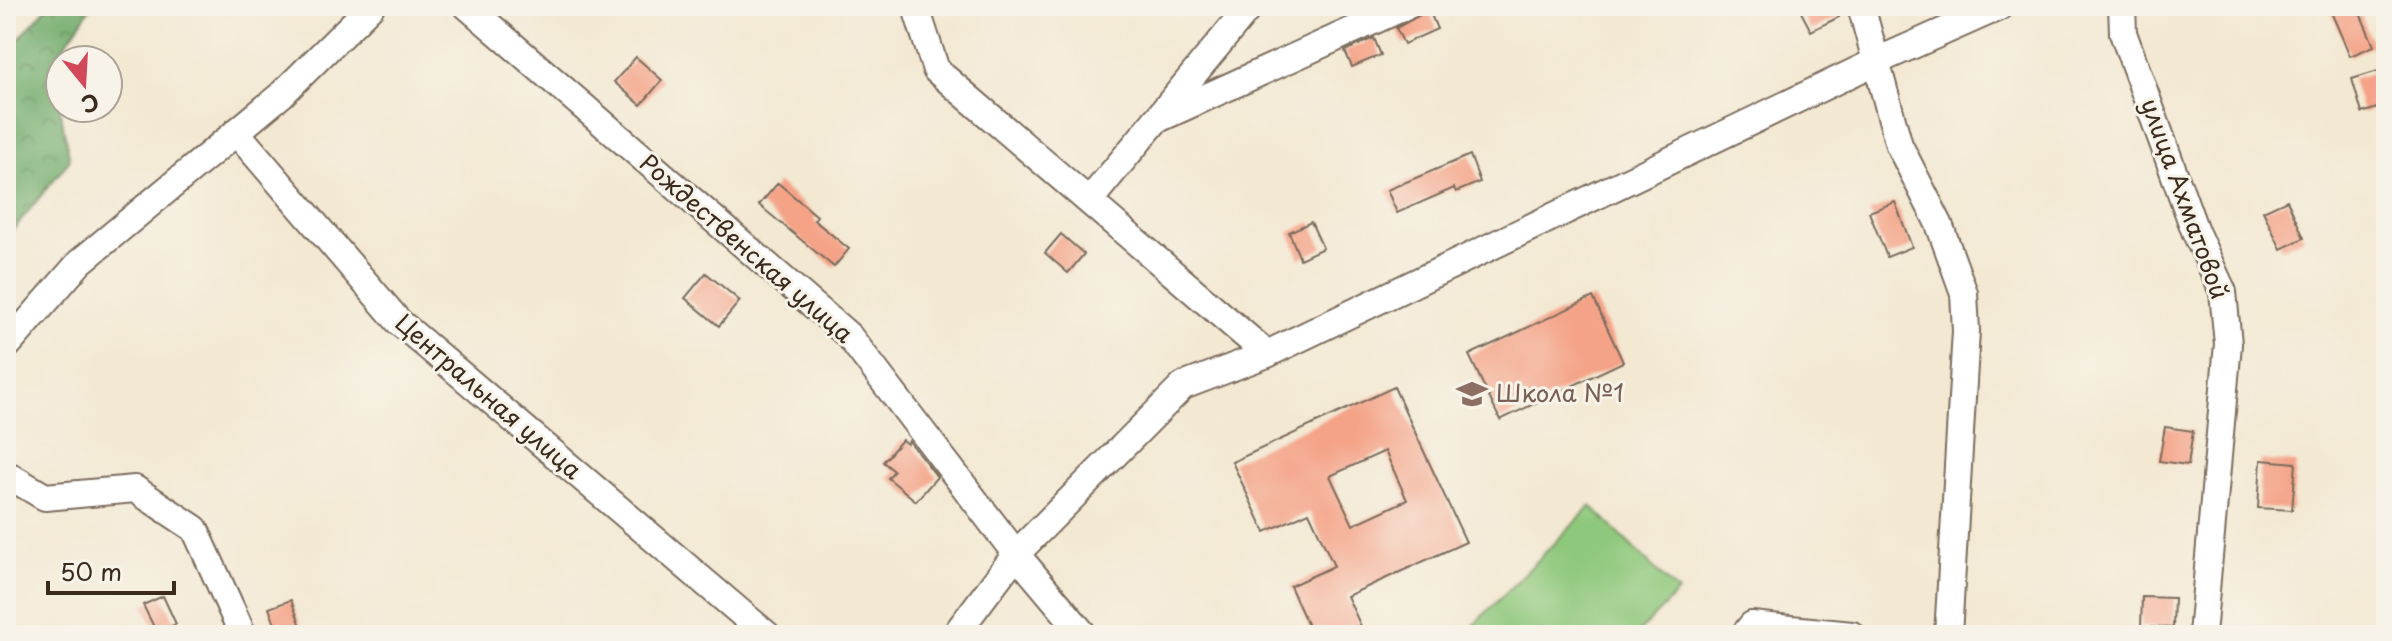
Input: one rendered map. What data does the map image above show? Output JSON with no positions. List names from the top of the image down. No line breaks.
{"streets":{"street":["улица Ахматовой","Рождественская улица","Центральная улица"]},"places":{"school or university":["Школа №1"]},"scale_bar":"50 m","north":"bottom"}
